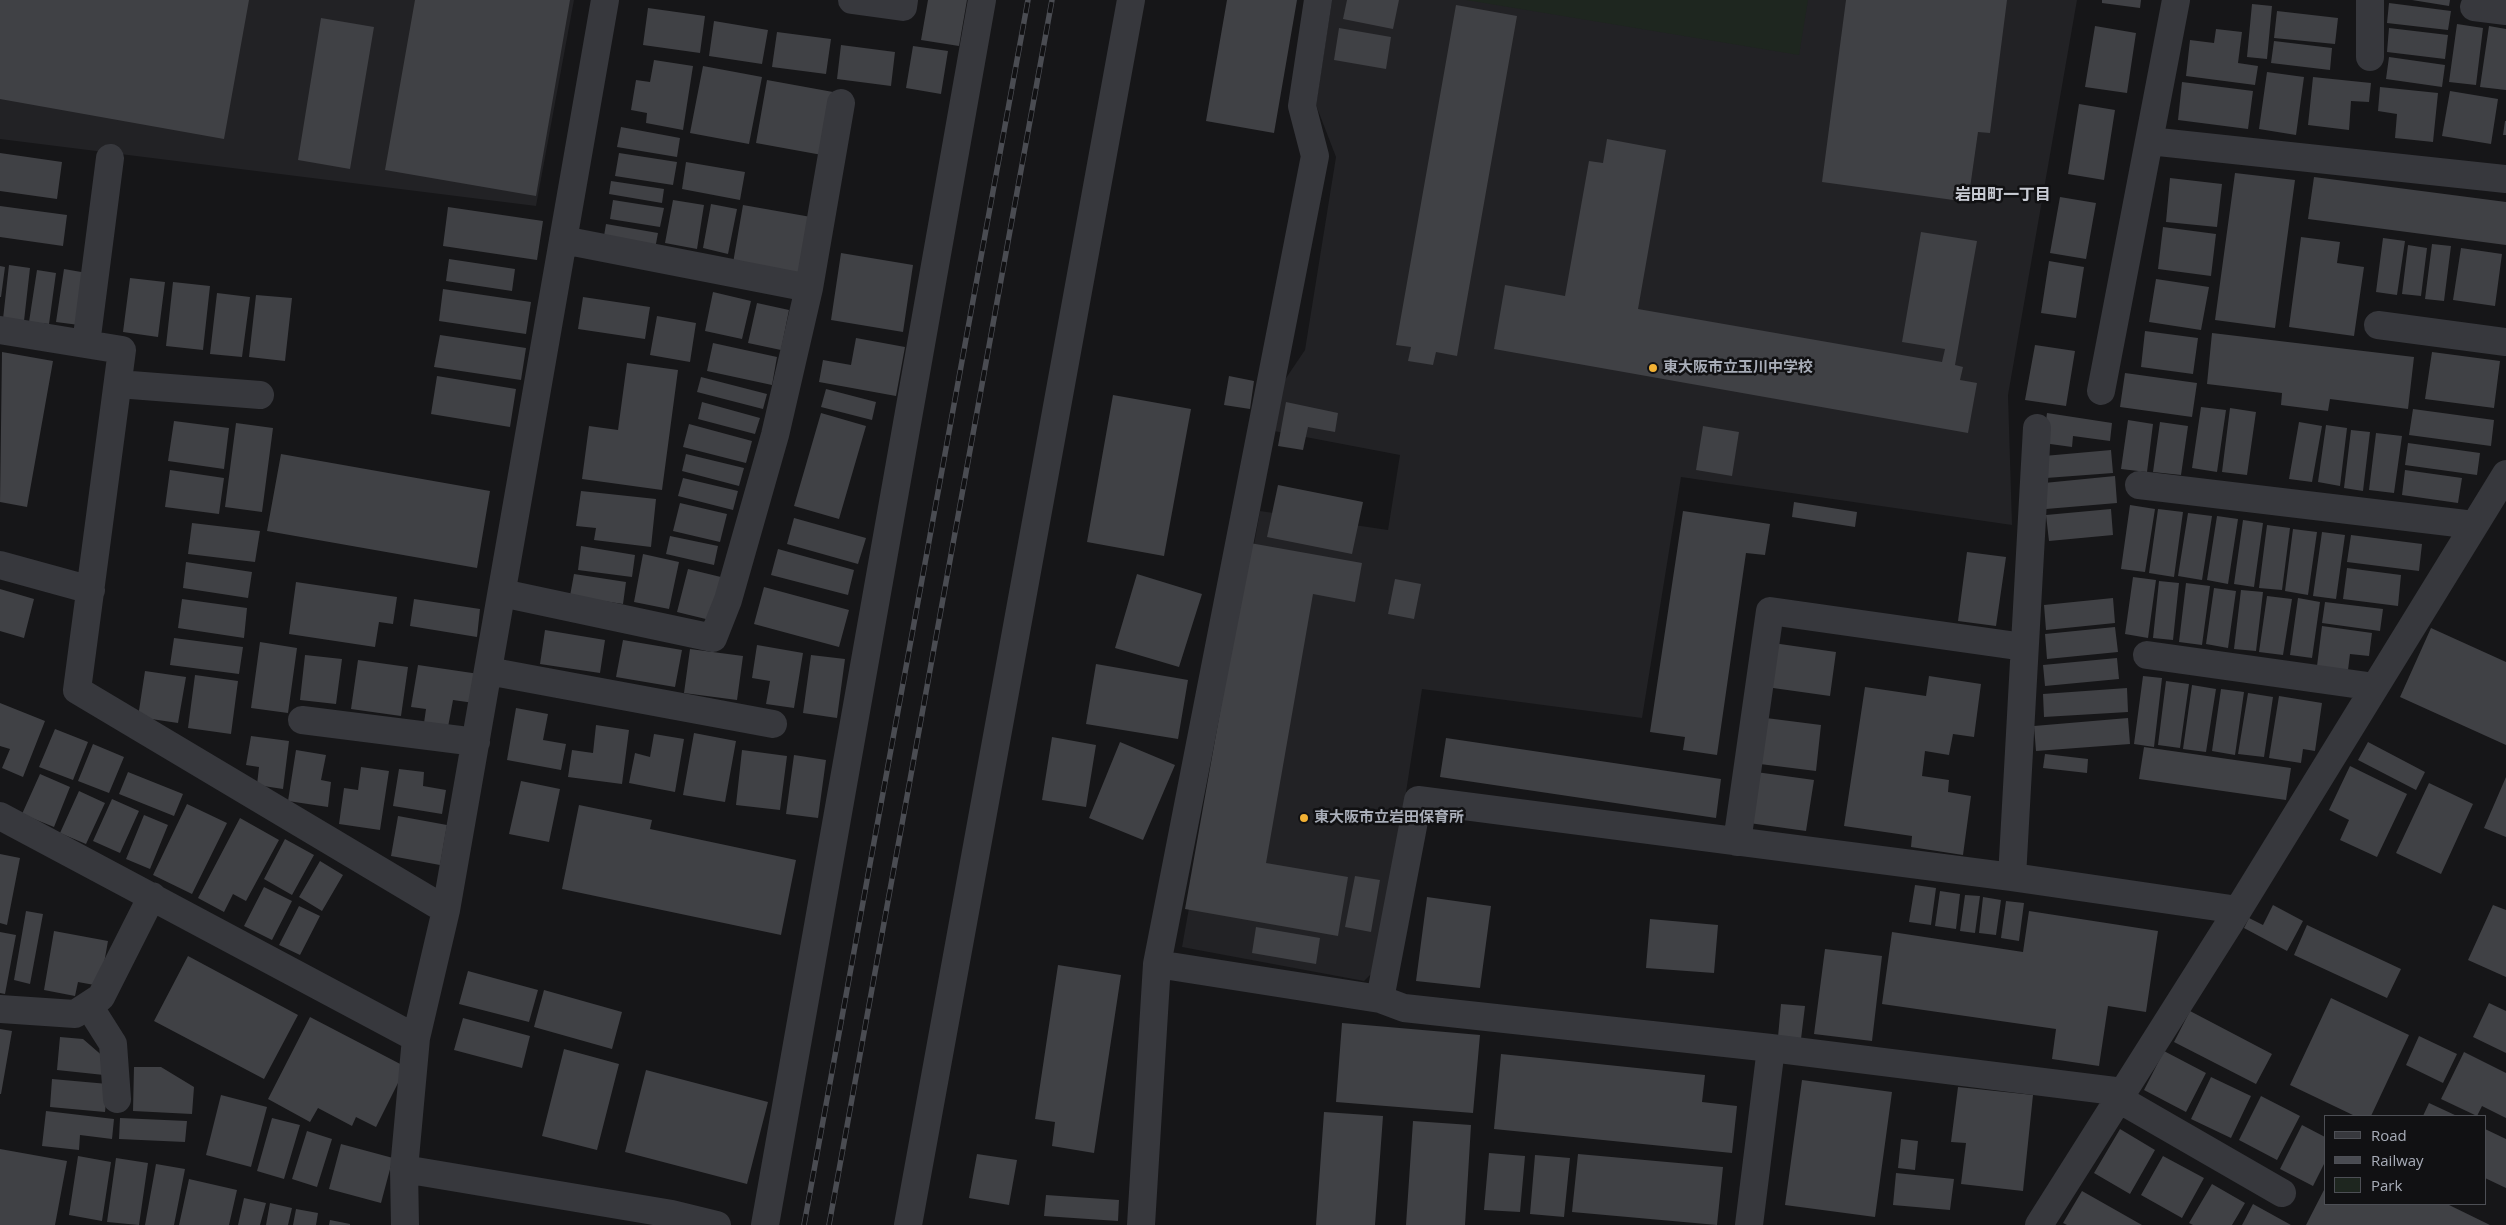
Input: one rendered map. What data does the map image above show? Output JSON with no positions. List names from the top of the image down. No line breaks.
{"districts":["岩田町一丁目"],"places":["東大阪市立玉川中学校","東大阪市立岩田保育所"],"legend":["Road","Railway","Park"]}
